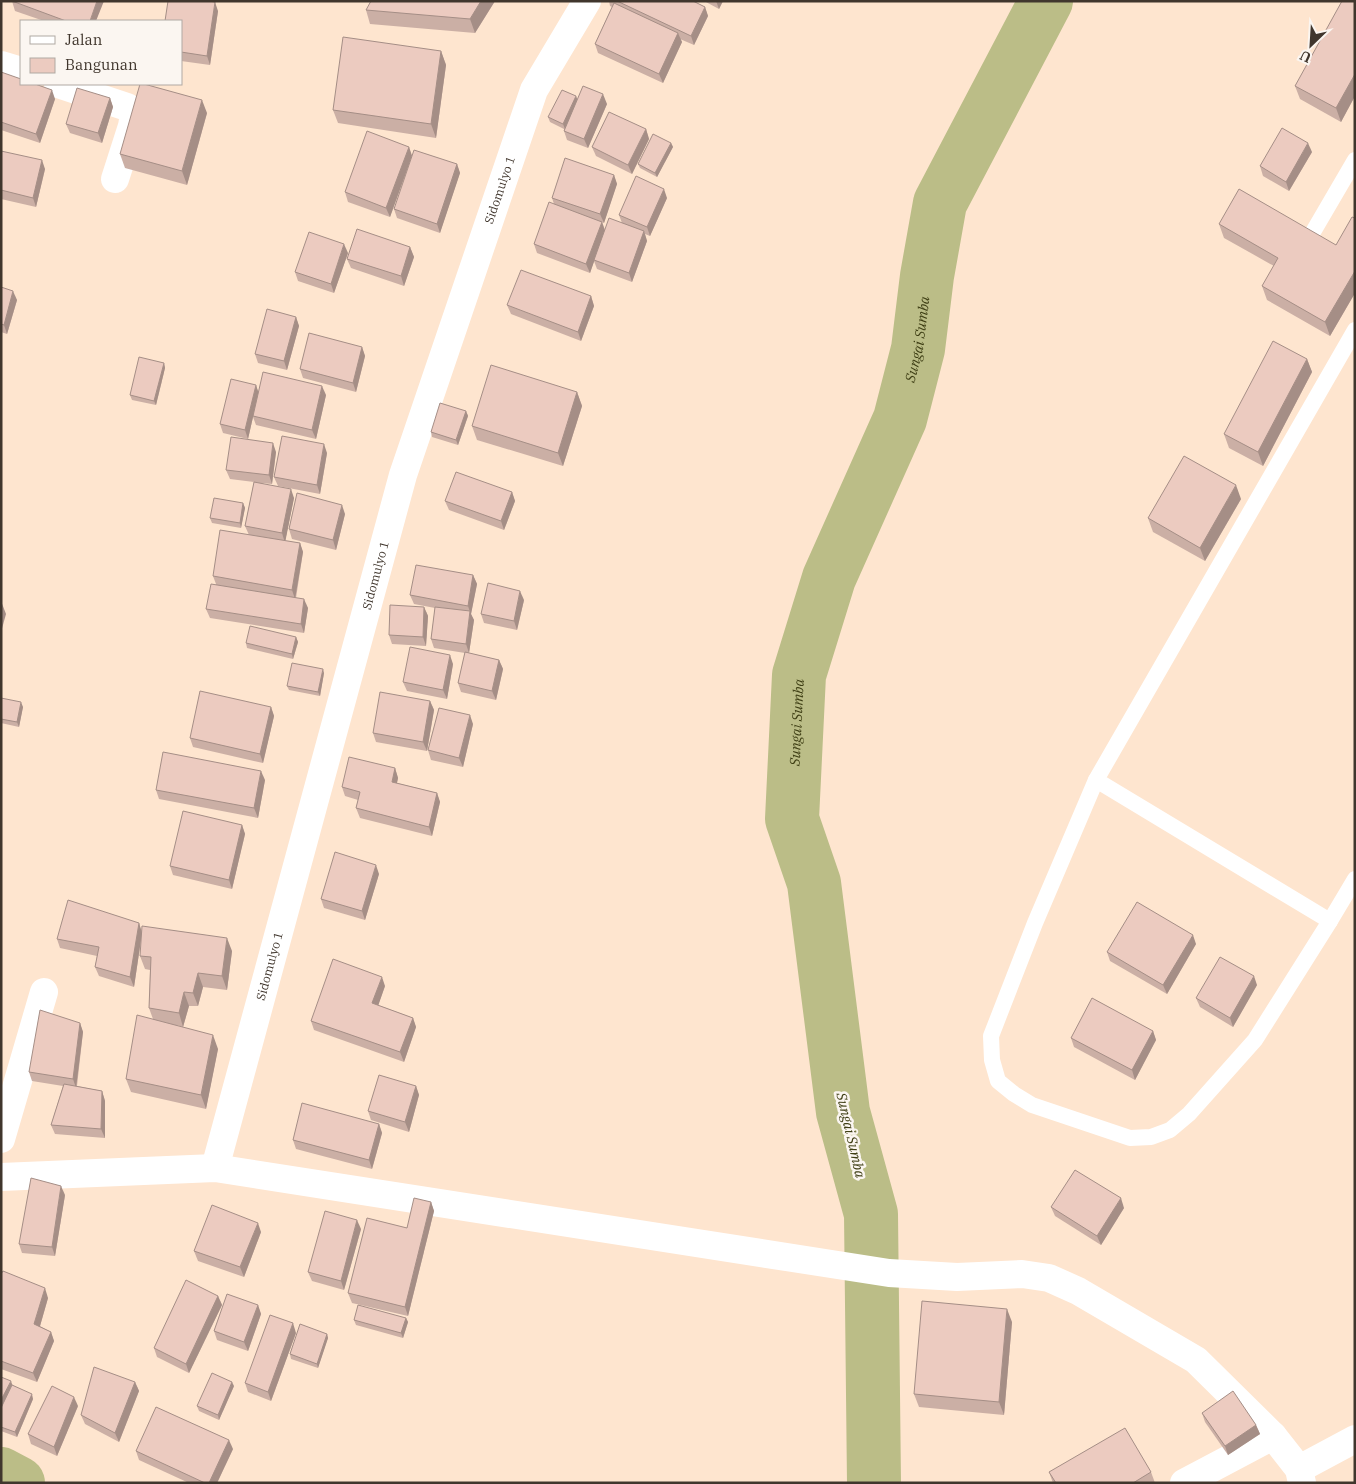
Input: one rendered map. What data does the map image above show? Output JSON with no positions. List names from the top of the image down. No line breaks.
{"streets":{"street":["Sidomulyo 1"]},"water":["Sungai Sumba"],"legend":["Jalan","Bangunan"],"north":"bottom left"}
